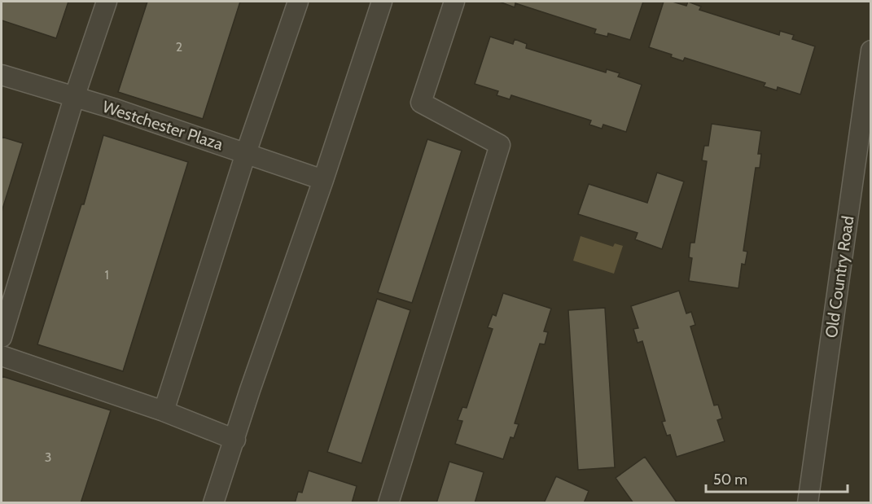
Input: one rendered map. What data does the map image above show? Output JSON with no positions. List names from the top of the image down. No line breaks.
{"streets":{"street":["Westchester Plaza","Old Country Road"]},"house_numbers":["2","1","3"],"scale_bar":"50 m"}
